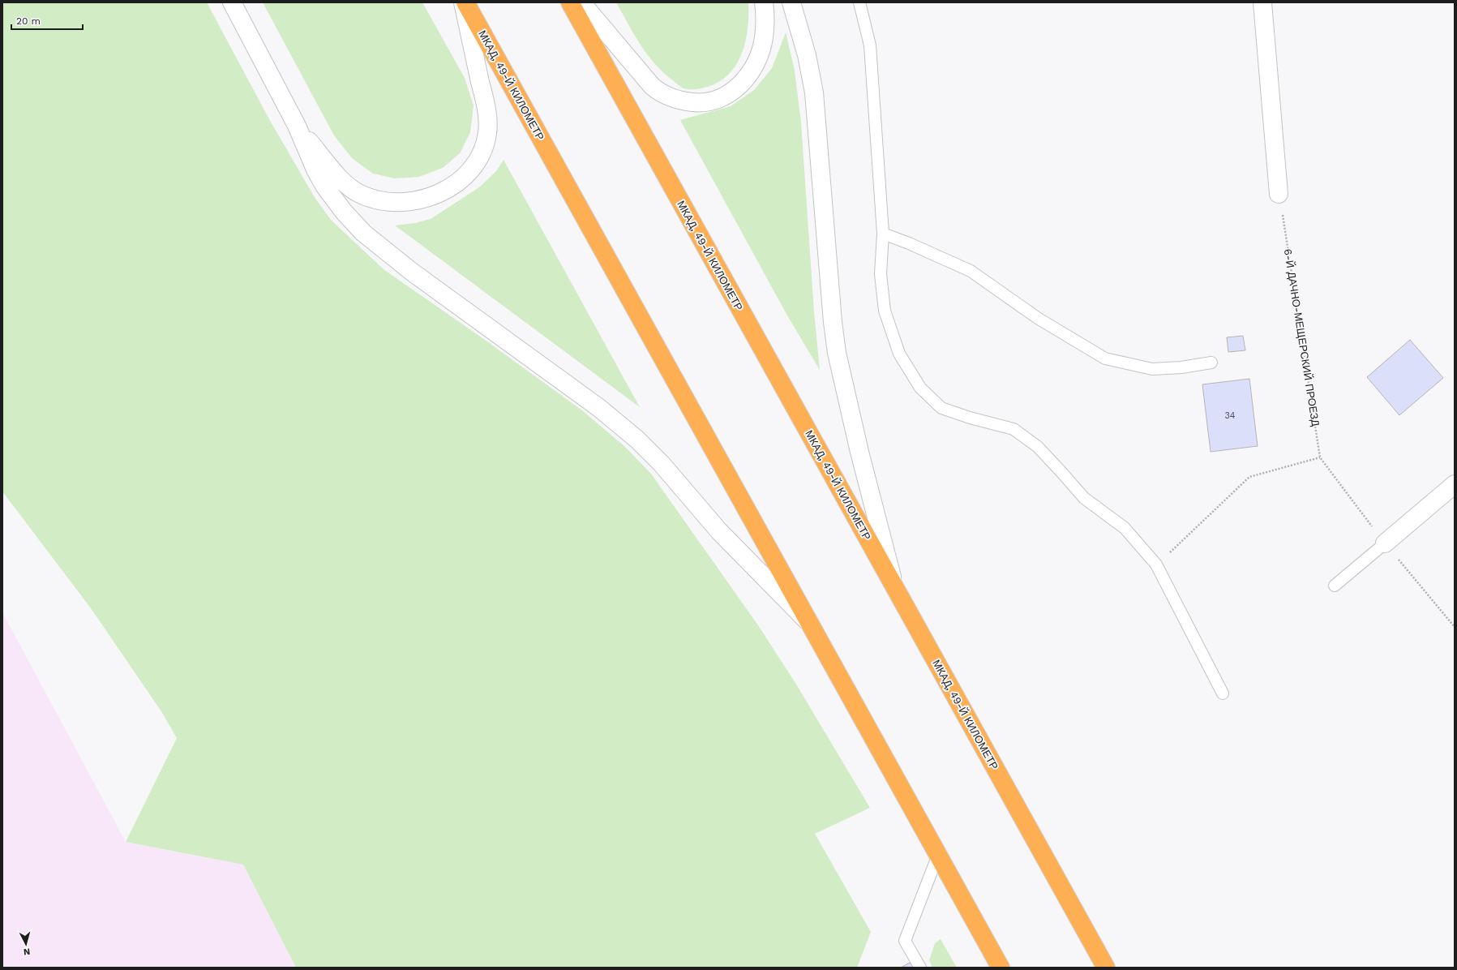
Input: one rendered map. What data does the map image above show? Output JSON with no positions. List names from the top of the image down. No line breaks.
{"streets":{"highway":["МКАД, 49-Й КИЛОМЕТР"],"path":["6-Й ДАЧНО-МЕЩЕРСКИЙ ПРОЕЗД"]},"house_numbers":["34"],"scale_bar":"20 m","north":"bottom"}
